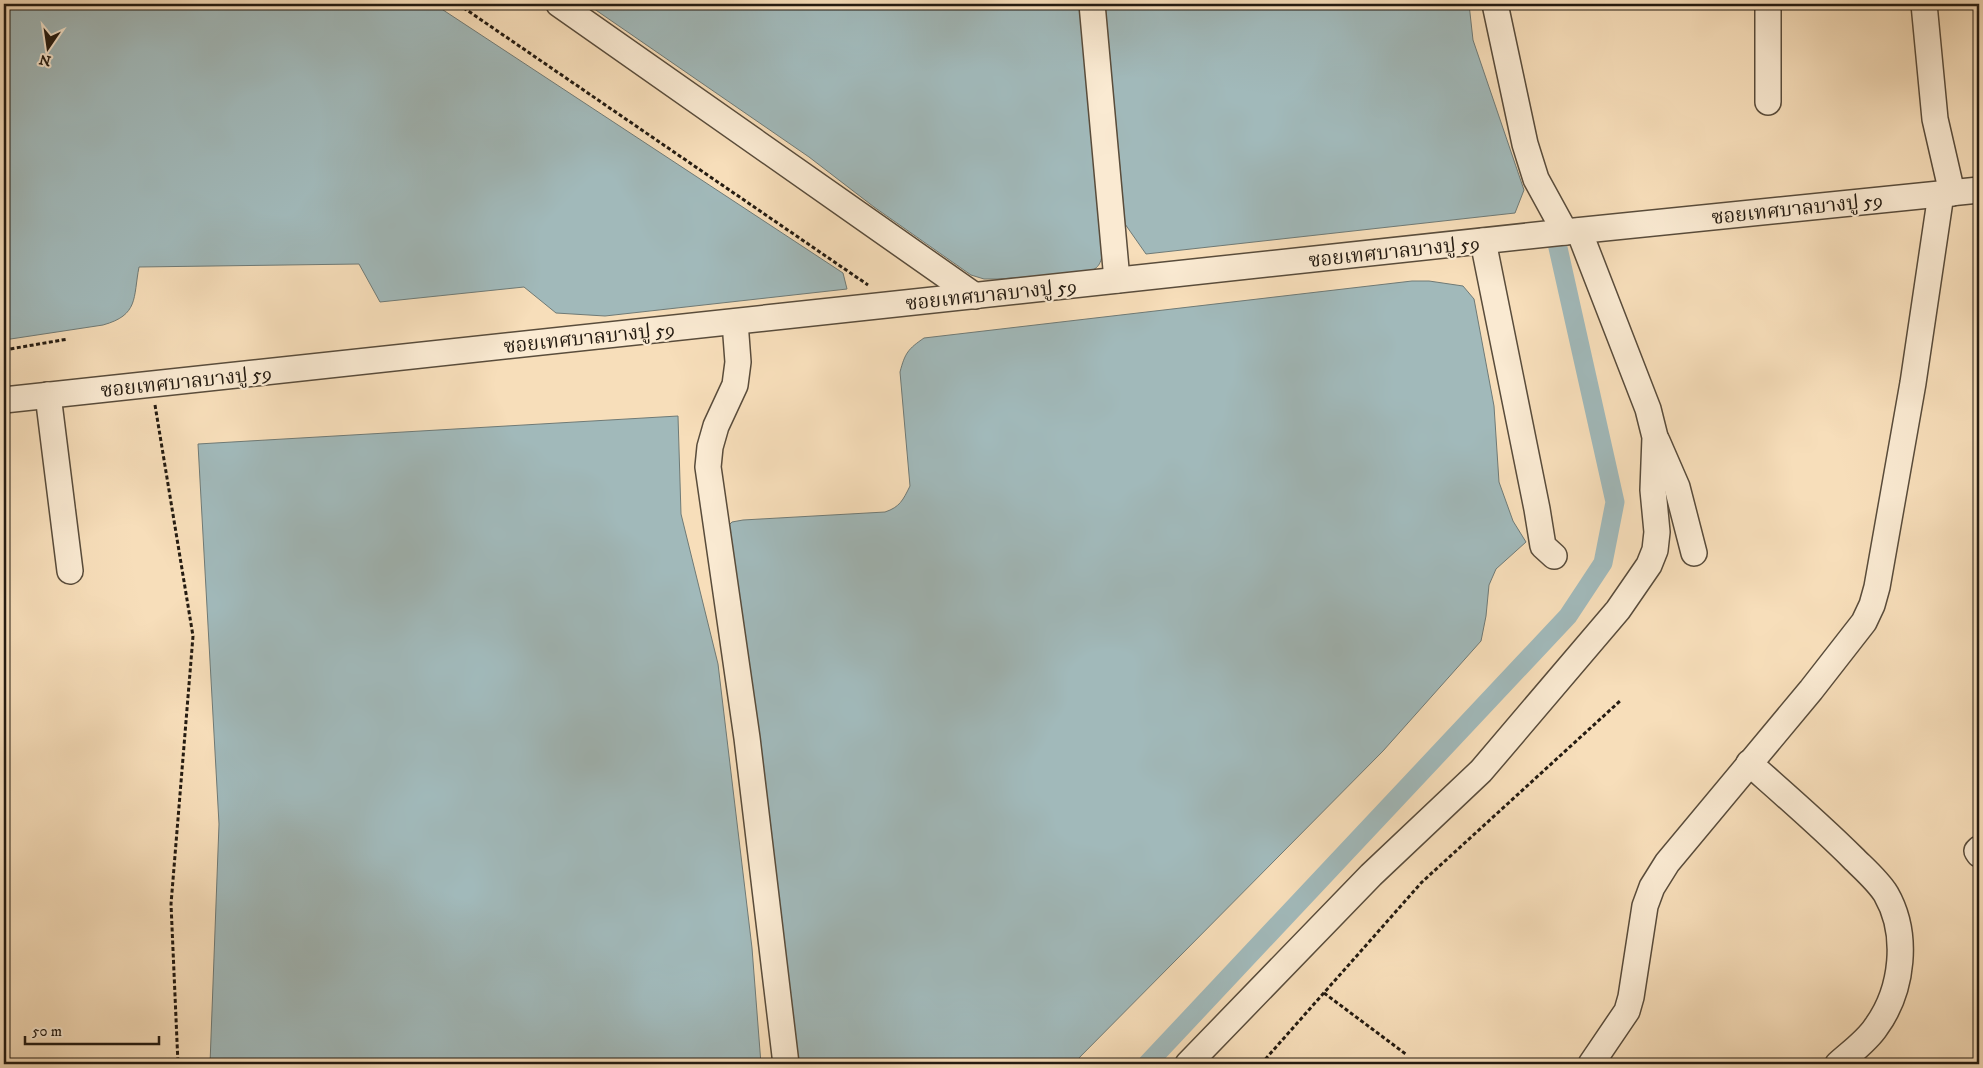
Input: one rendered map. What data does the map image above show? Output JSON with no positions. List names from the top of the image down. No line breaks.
{"streets":{"street":["ซอยเทศบาลบางปู 59"]},"scale_bar":"50 m","north":"bottom"}
